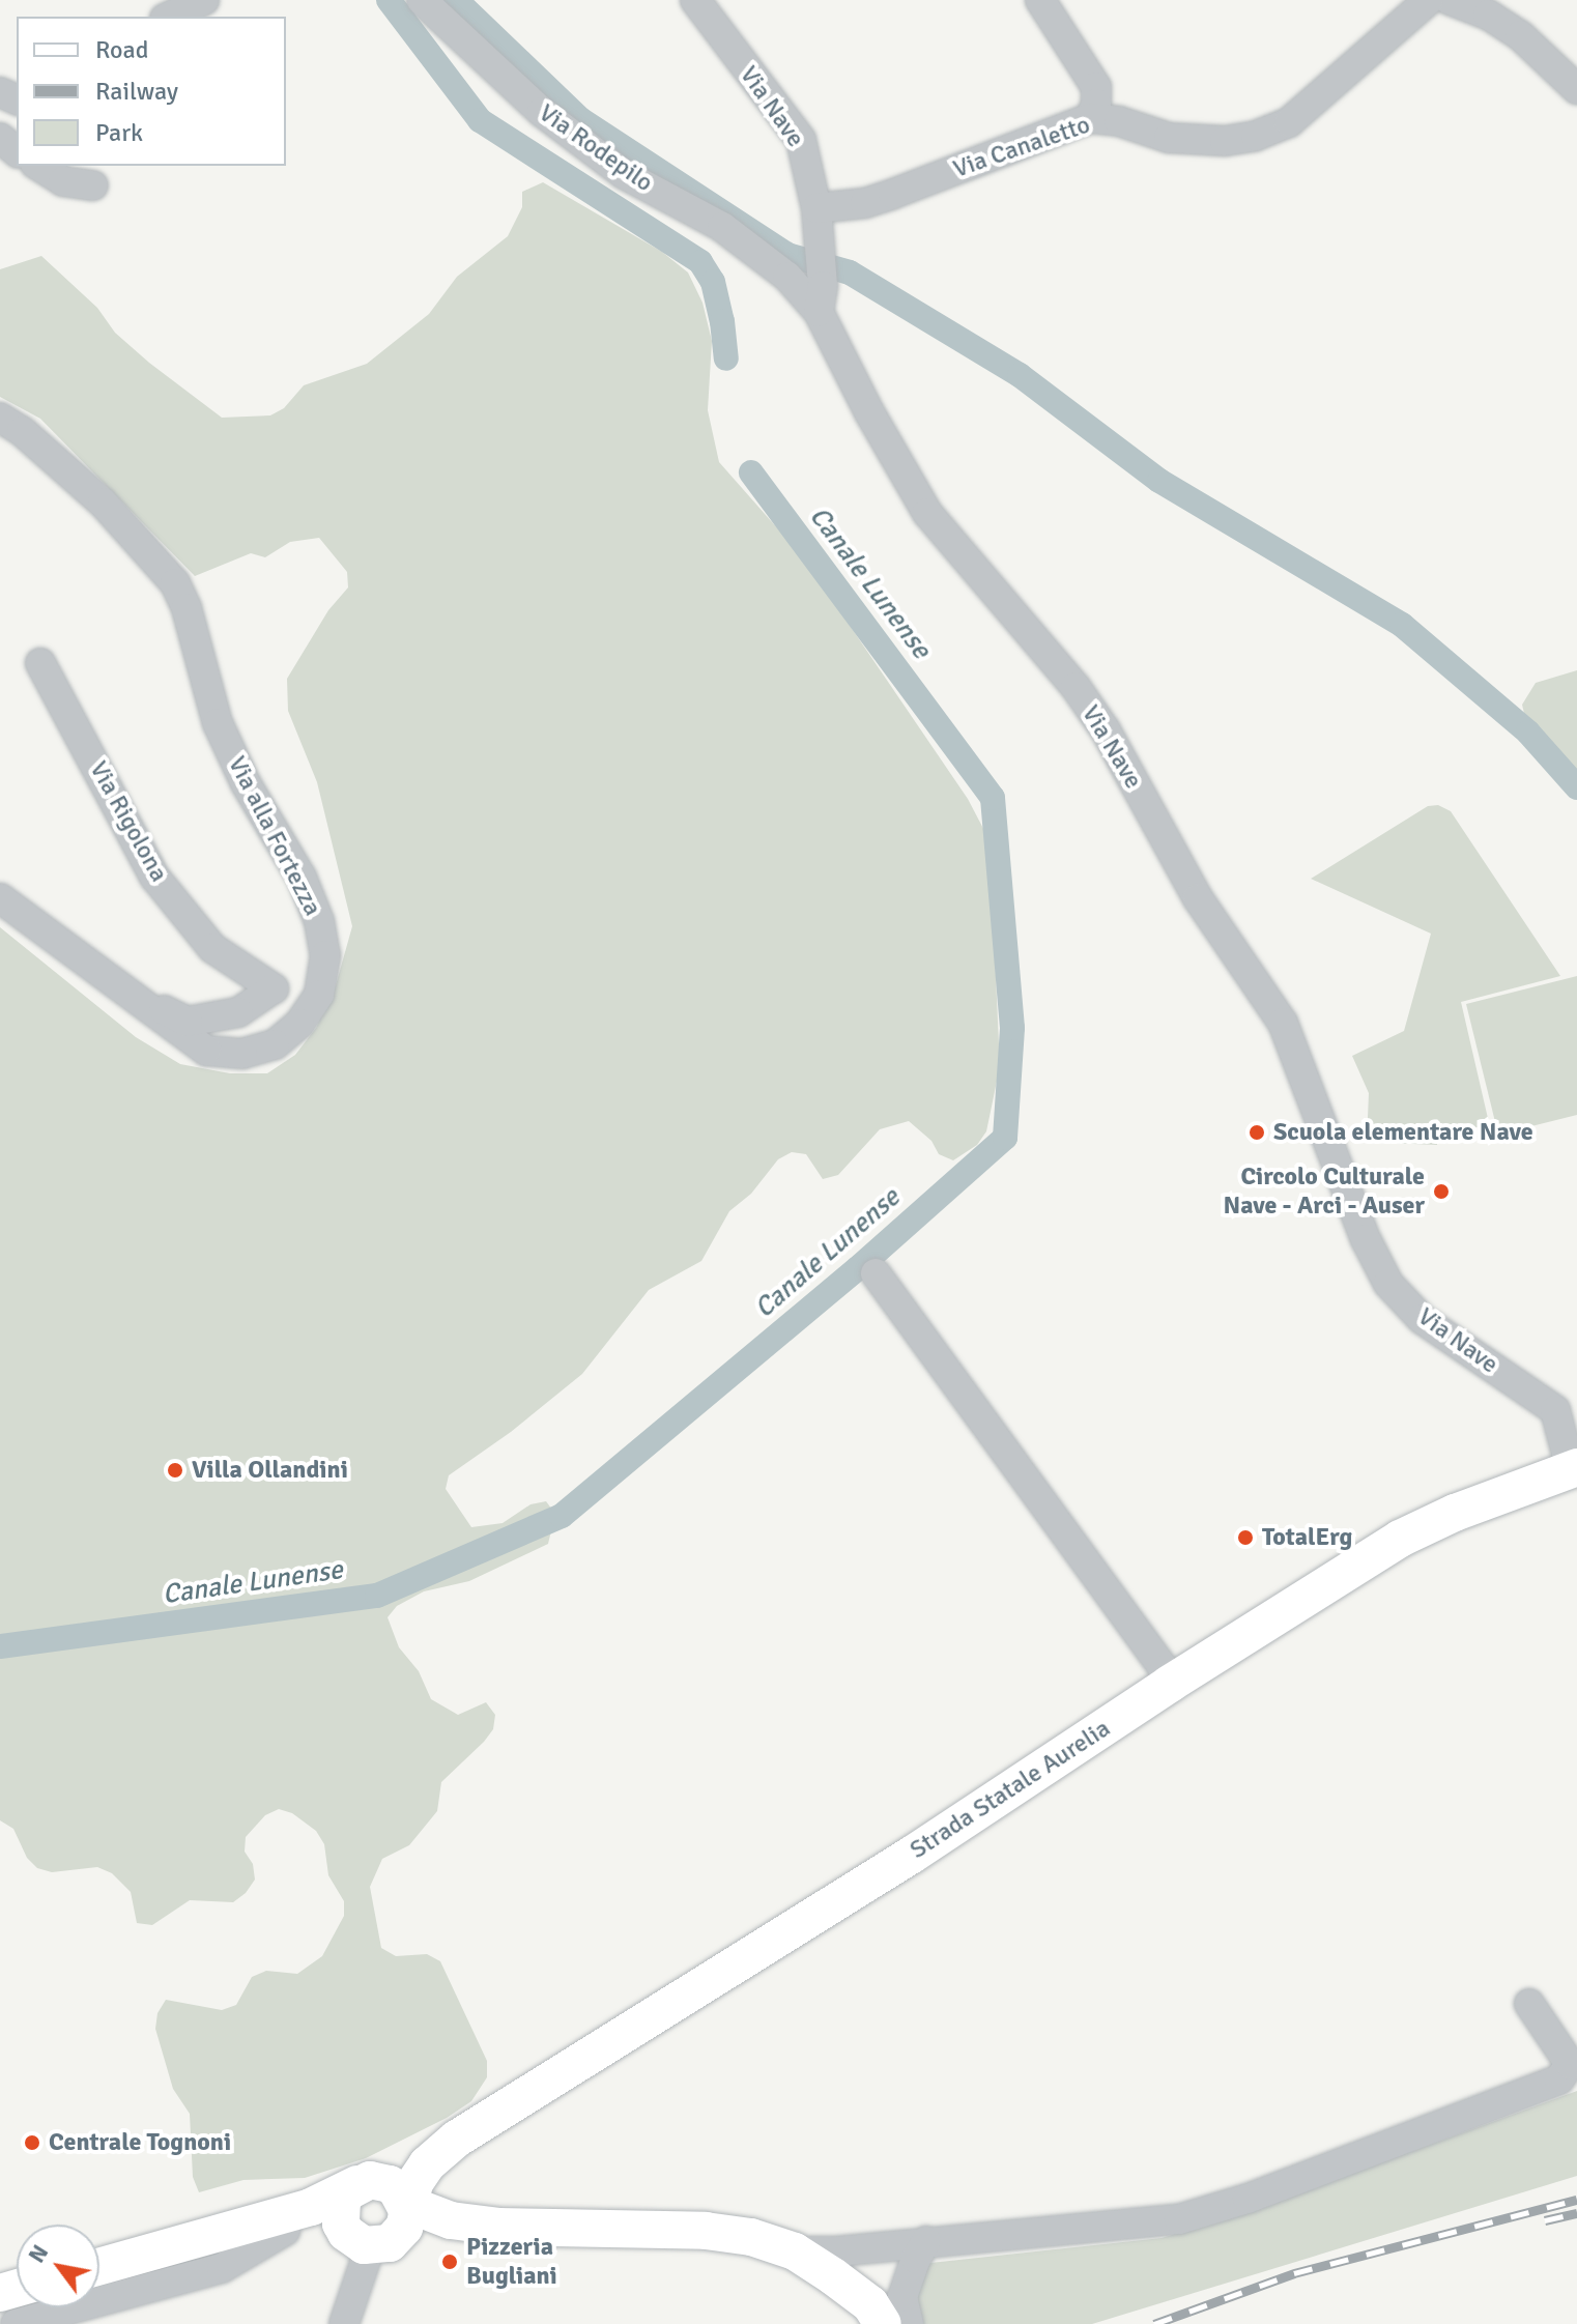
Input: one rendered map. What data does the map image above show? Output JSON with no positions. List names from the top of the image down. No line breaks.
{"streets":{"main road":["Strada Statale Aurelia"],"street":["Via Nave","Via Canaletto","Via Rodepilo","Via Rigolona","Via alla Fortezza"]},"crossings":[["Via Nave","Via Canaletto"],["Via Nave","Via Rodepilo"],["Via Nave","Strada Statale Aurelia"],["Via Rigolona","Via alla Fortezza"]],"water":["Canale Lunense"],"places":["Scuola elementare Nave","Circolo Culturale Nave - Arci - Auser","Villa Ollandini","TotalErg","Centrale Tognoni","Pizzeria Bugliani"],"legend":["Road","Railway","Park"],"north":"top left"}
